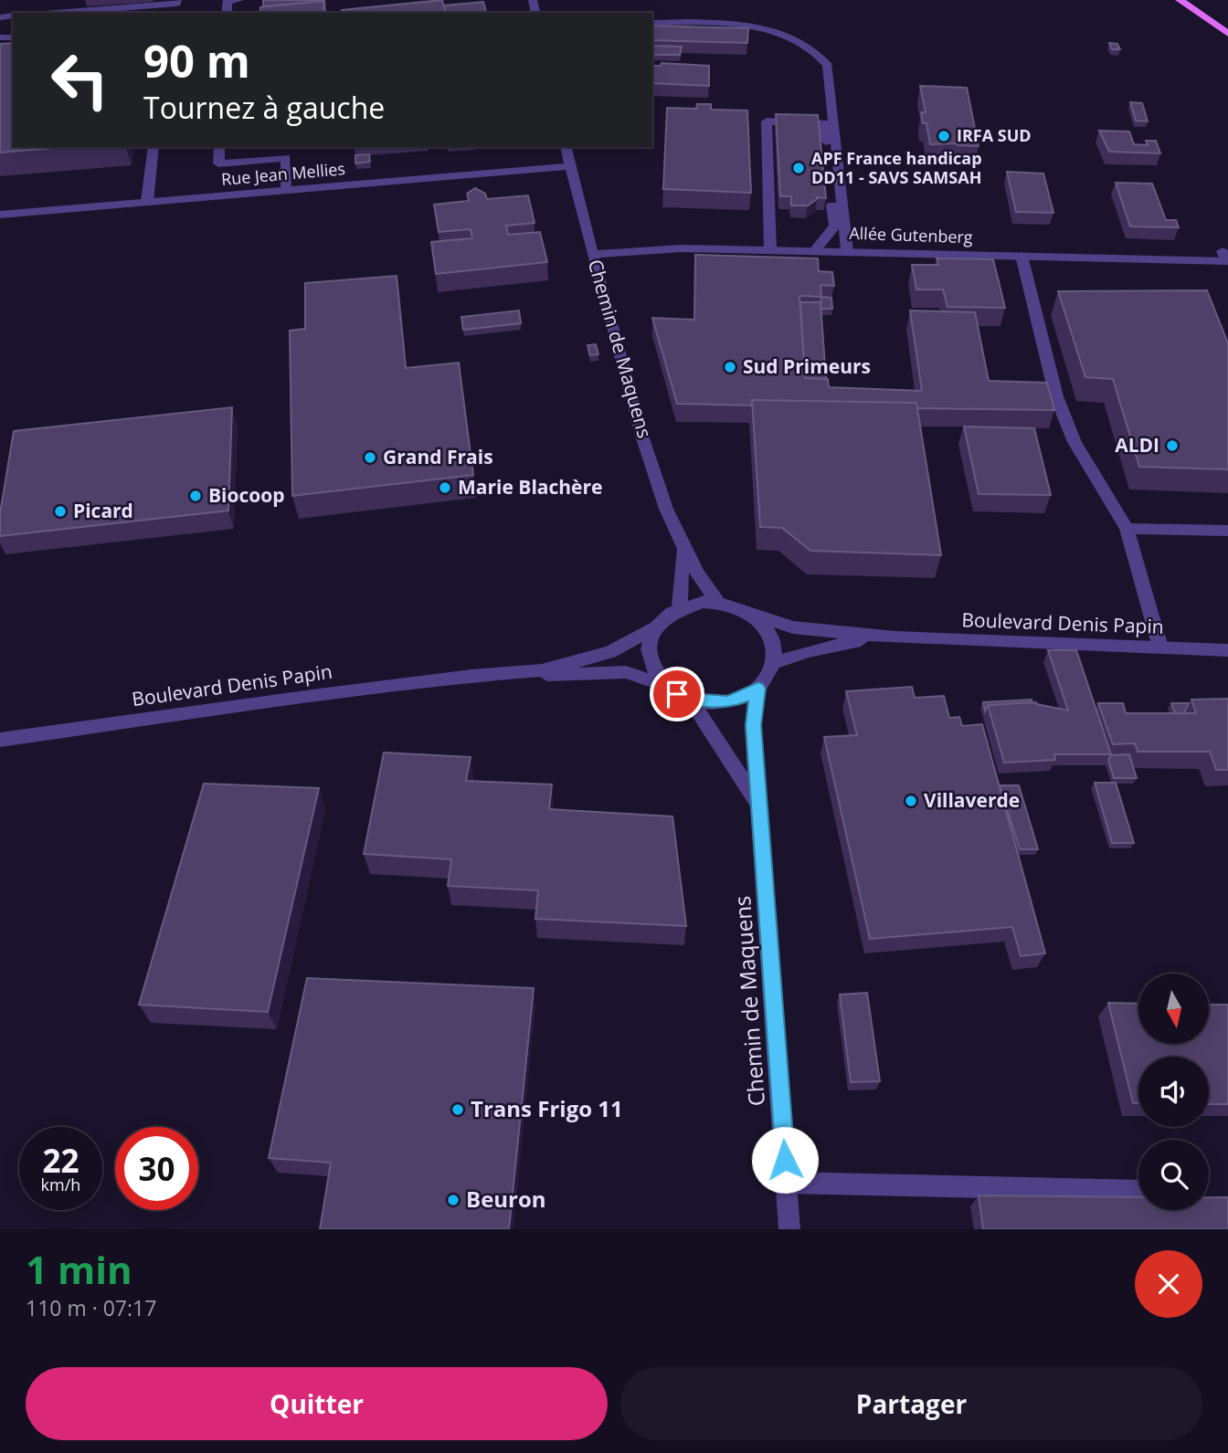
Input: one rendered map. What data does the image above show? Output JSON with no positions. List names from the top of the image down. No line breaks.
{"streets":{"street":["Rue Jean Mellies","Allée Gutenberg","Chemin de Maquens","Boulevard Denis Papin"]},"crossings":[["Rue Jean Mellies","Chemin de Maquens"],["Allée Gutenberg","Chemin de Maquens"],["Chemin de Maquens","Boulevard Denis Papin"]],"places":["IRFA SUD","APF France handicap DD11 - SAVS SAMSAH","Sud Primeurs","ALDI","Grand Frais","Marie Blachère","Biocoop","Picard","Villaverde","Trans Frigo 11","Beuron"],"north":"bottom","page":{"turn":["90 m","Tournez à gauche"],"speed":"22 km/h","limit":"30","heading":["1 min","110 m · 07:17"],"buttons":["Quitter","Partager"]}}
